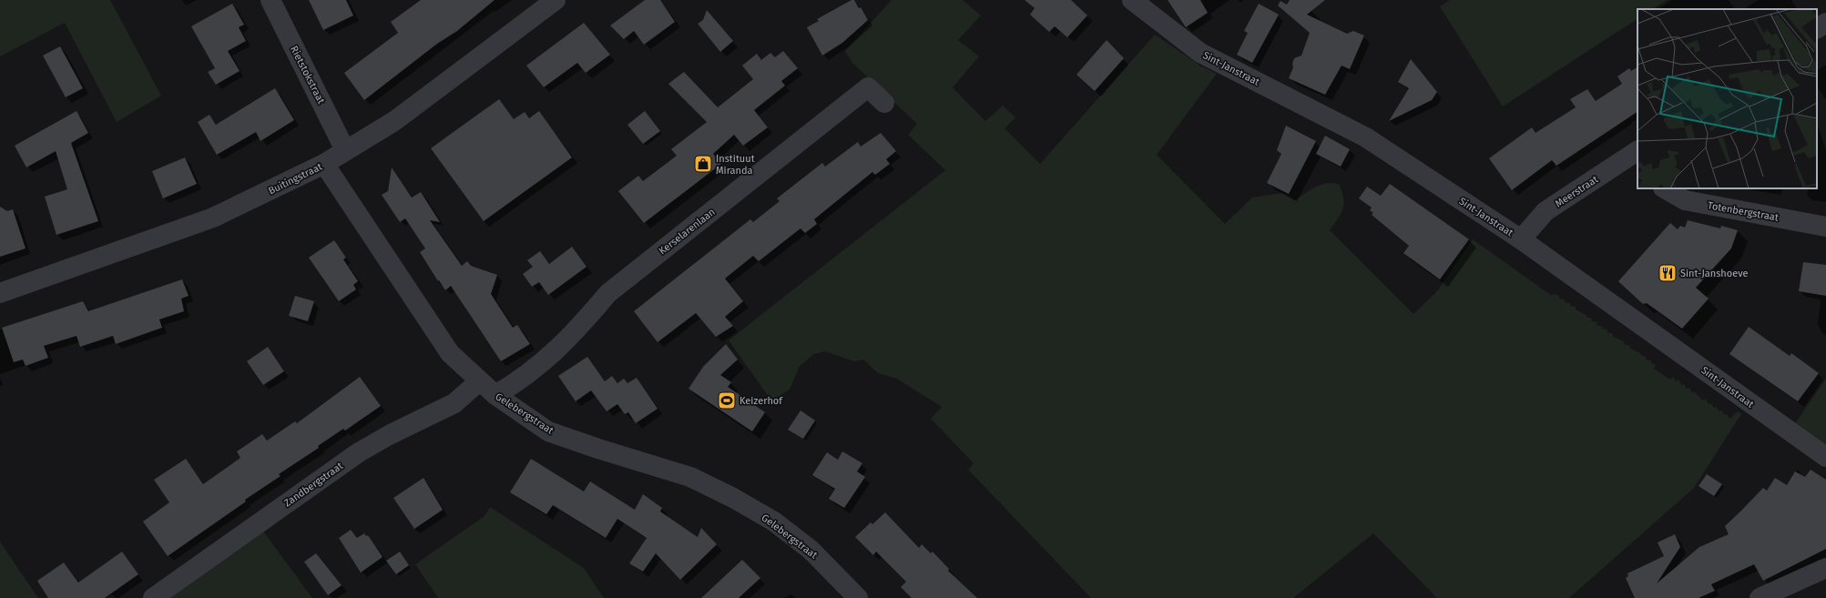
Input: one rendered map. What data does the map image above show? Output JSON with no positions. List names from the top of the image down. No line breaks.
{"streets":{"street":["Sint-Janstraat","Rietstokstraat","Buitingstraat","Meerstraat","Totenbergstraat","Kerselarenlaan","Gelebergstraat","Zandbergstraat"]},"crossings":[["Sint-Janstraat","Meerstraat"],["Rietstokstraat","Buitingstraat"],["Buitingstraat","Gelebergstraat"],["Kerselarenlaan","Gelebergstraat"],["Gelebergstraat","Zandbergstraat"]],"places":{"shop":["Instituut Miranda"],"restaurant":["Sint-Janshoeve"],"sports":["Keizerhof"]}}
